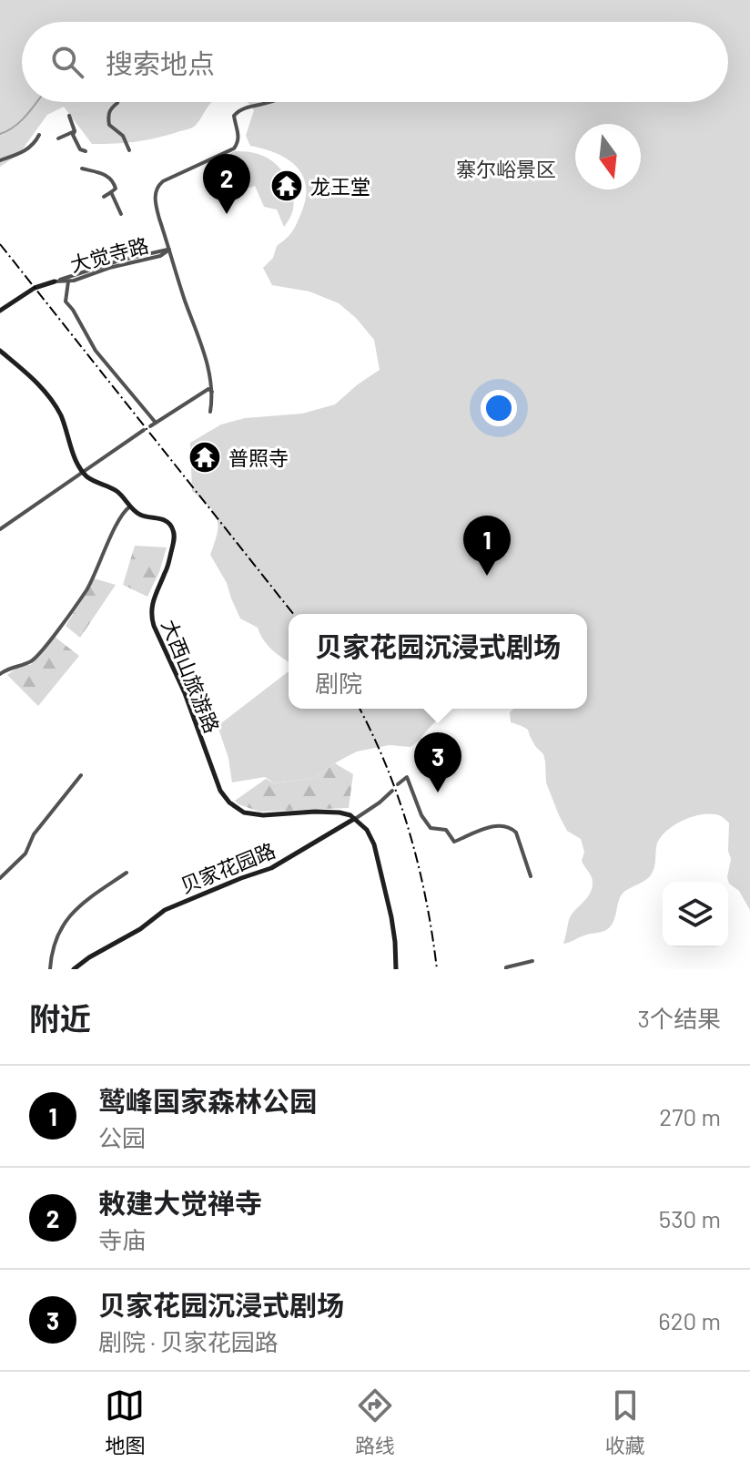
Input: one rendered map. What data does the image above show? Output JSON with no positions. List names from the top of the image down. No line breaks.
{"streets":{"street":["大觉寺路","大西山旅游路","贝家花园路"]},"crossings":[["大西山旅游路","贝家花园路"]],"parks":["寨尔峪景区"],"places":{"temple":["龙王堂","普照寺"]},"north":"bottom","page":{"search":"搜索地点","pins":["2","1","3"],"popup":["贝家花园沉浸式剧场","剧院"],"heading":["附近","3个结果"],"list":[{"mark":"1","name":"鹫峰国家森林公园","note":"公园","value":"270 m"},{"mark":"2","name":"敕建大觉禅寺","note":"寺庙","value":"530 m"},{"mark":"3","name":"贝家花园沉浸式剧场","note":"剧院 · 贝家花园路","value":"620 m"}],"nav":["地图","路线","收藏"]}}
